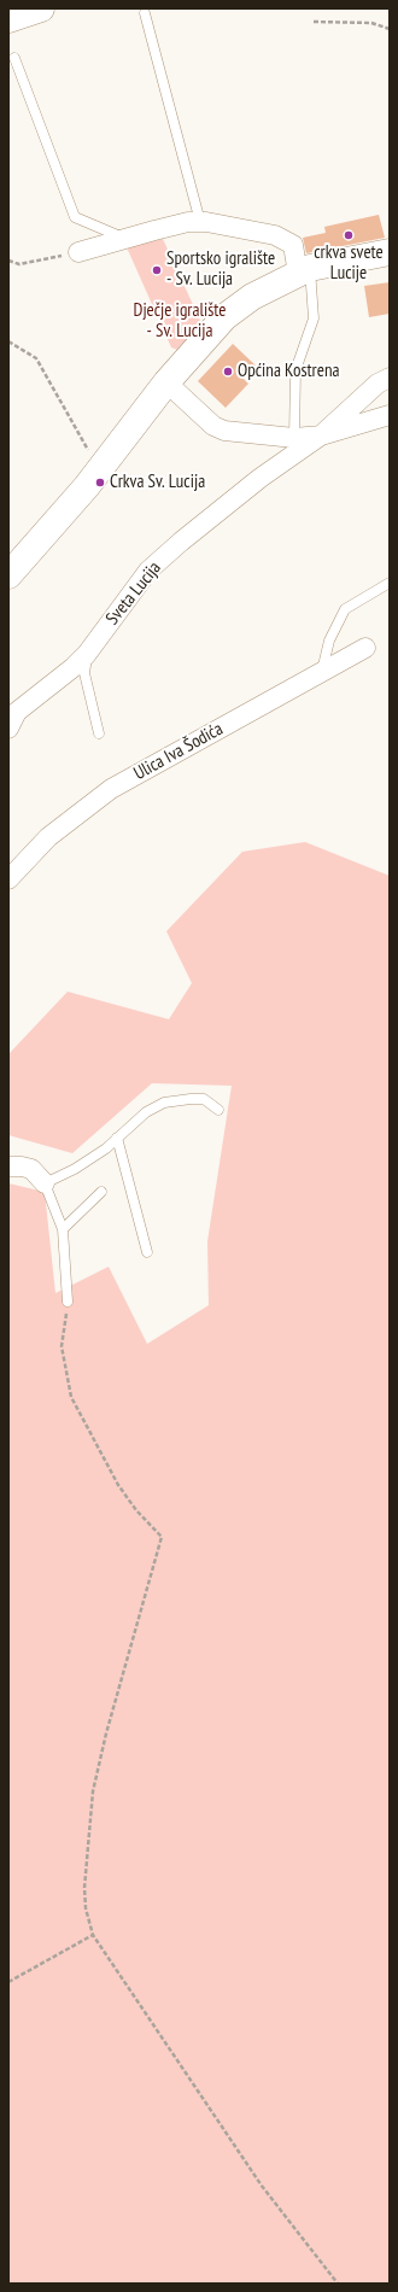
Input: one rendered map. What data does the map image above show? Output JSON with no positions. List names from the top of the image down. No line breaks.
{"streets":{"street":["Sveta Lucija","Ulica Iva Šodića"]},"parks":["Dječje igralište - Sv. Lucija"],"places":["crkva svete Lucije","Sportsko igralište - Sv. Lucija","Općina Kostrena","Crkva Sv. Lucija"]}
